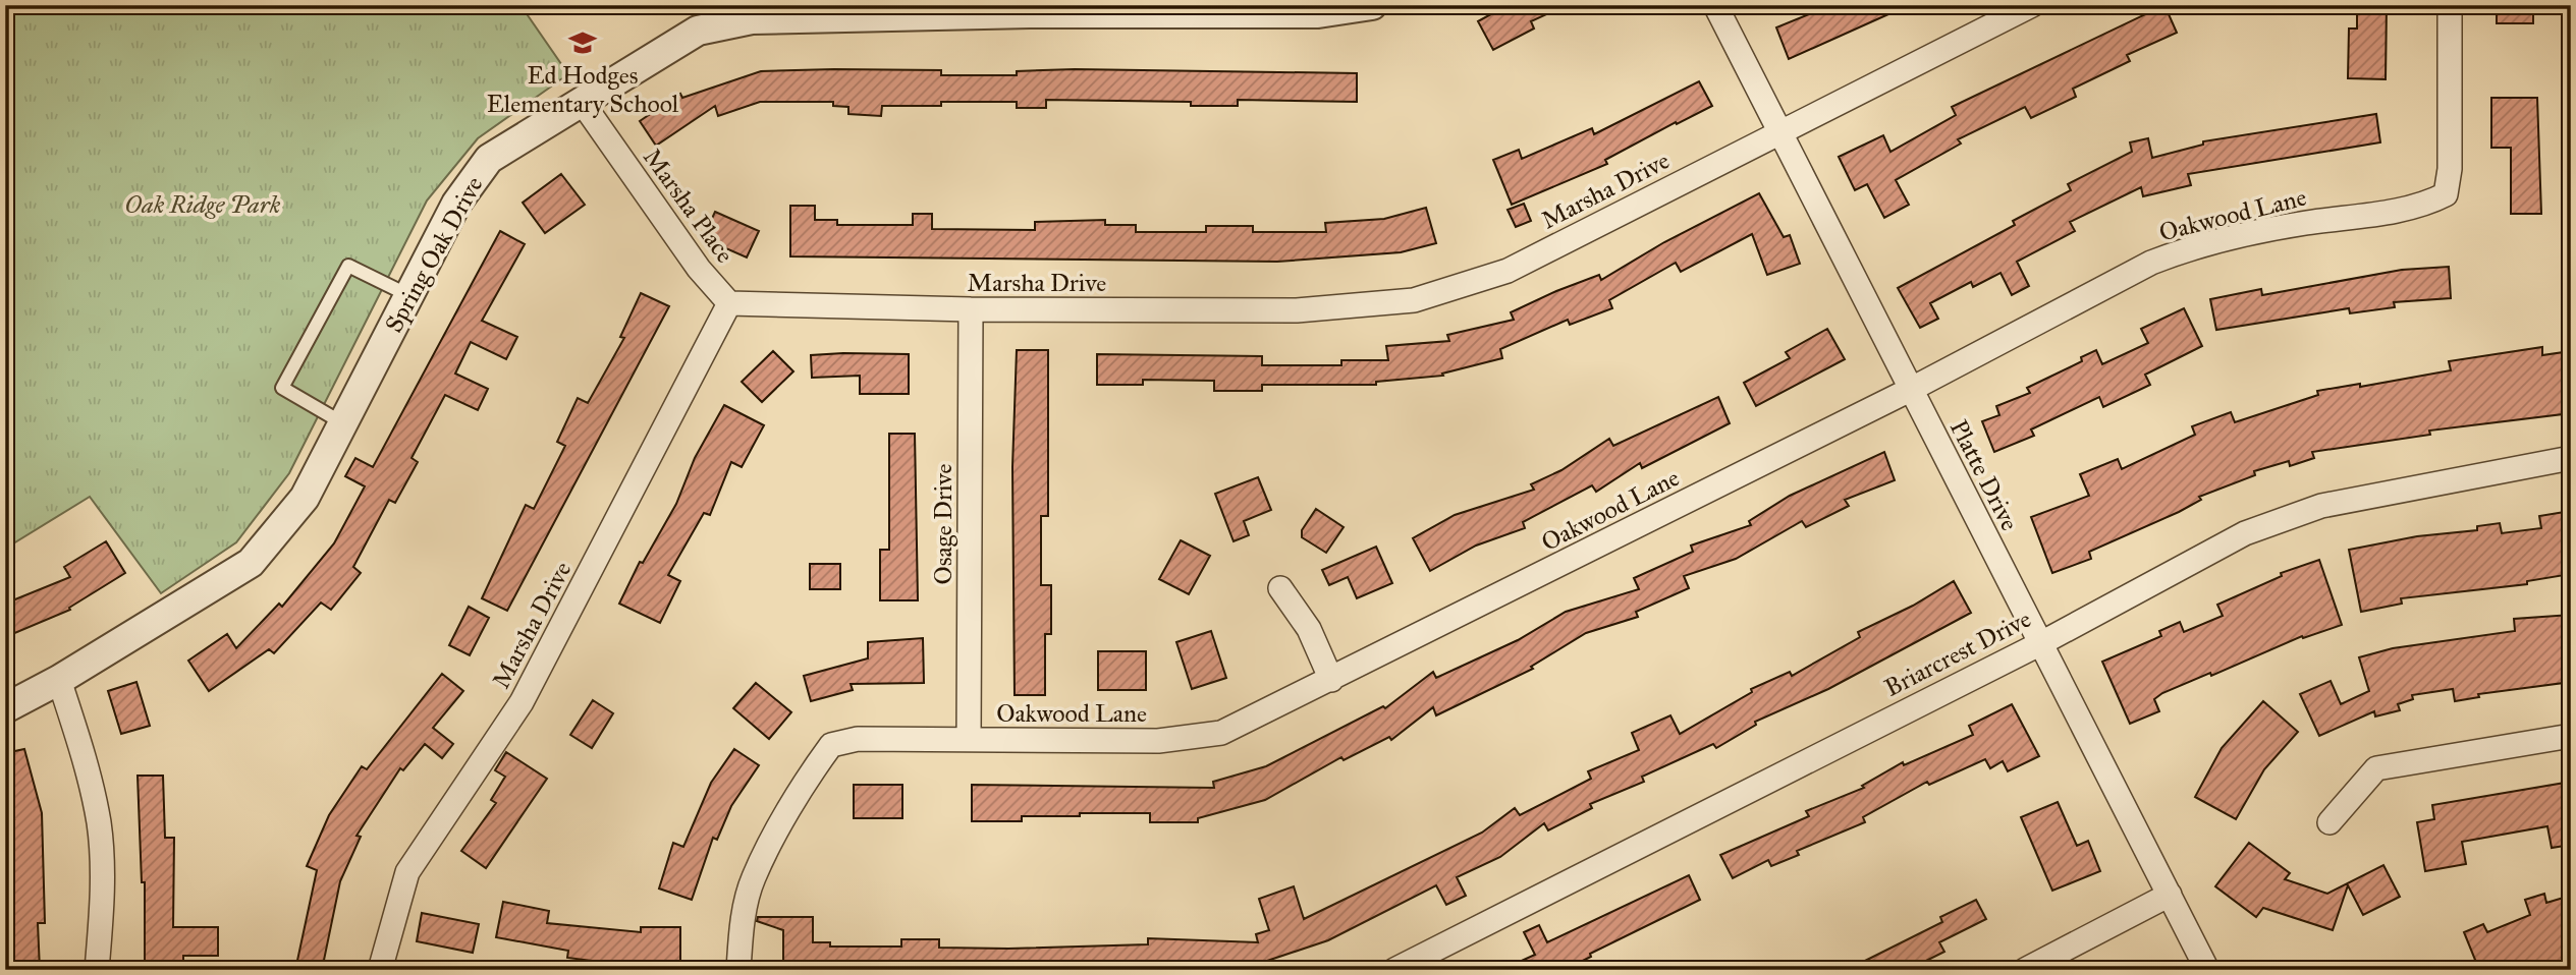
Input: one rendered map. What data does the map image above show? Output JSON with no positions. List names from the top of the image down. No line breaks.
{"streets":{"street":["Marsha Drive","Marsha Place","Oakwood Lane","Spring Oak Drive","Platte Drive","Osage Drive","Briarcrest Drive"]},"crossings":[["Marsha Drive","Marsha Place"],["Marsha Drive","Platte Drive"],["Marsha Drive","Osage Drive"],["Marsha Place","Spring Oak Drive"],["Oakwood Lane","Platte Drive"],["Oakwood Lane","Osage Drive"],["Platte Drive","Briarcrest Drive"]],"parks":["Oak Ridge Park"],"places":{"school or university":["Ed Hodges Elementary School"]}}
